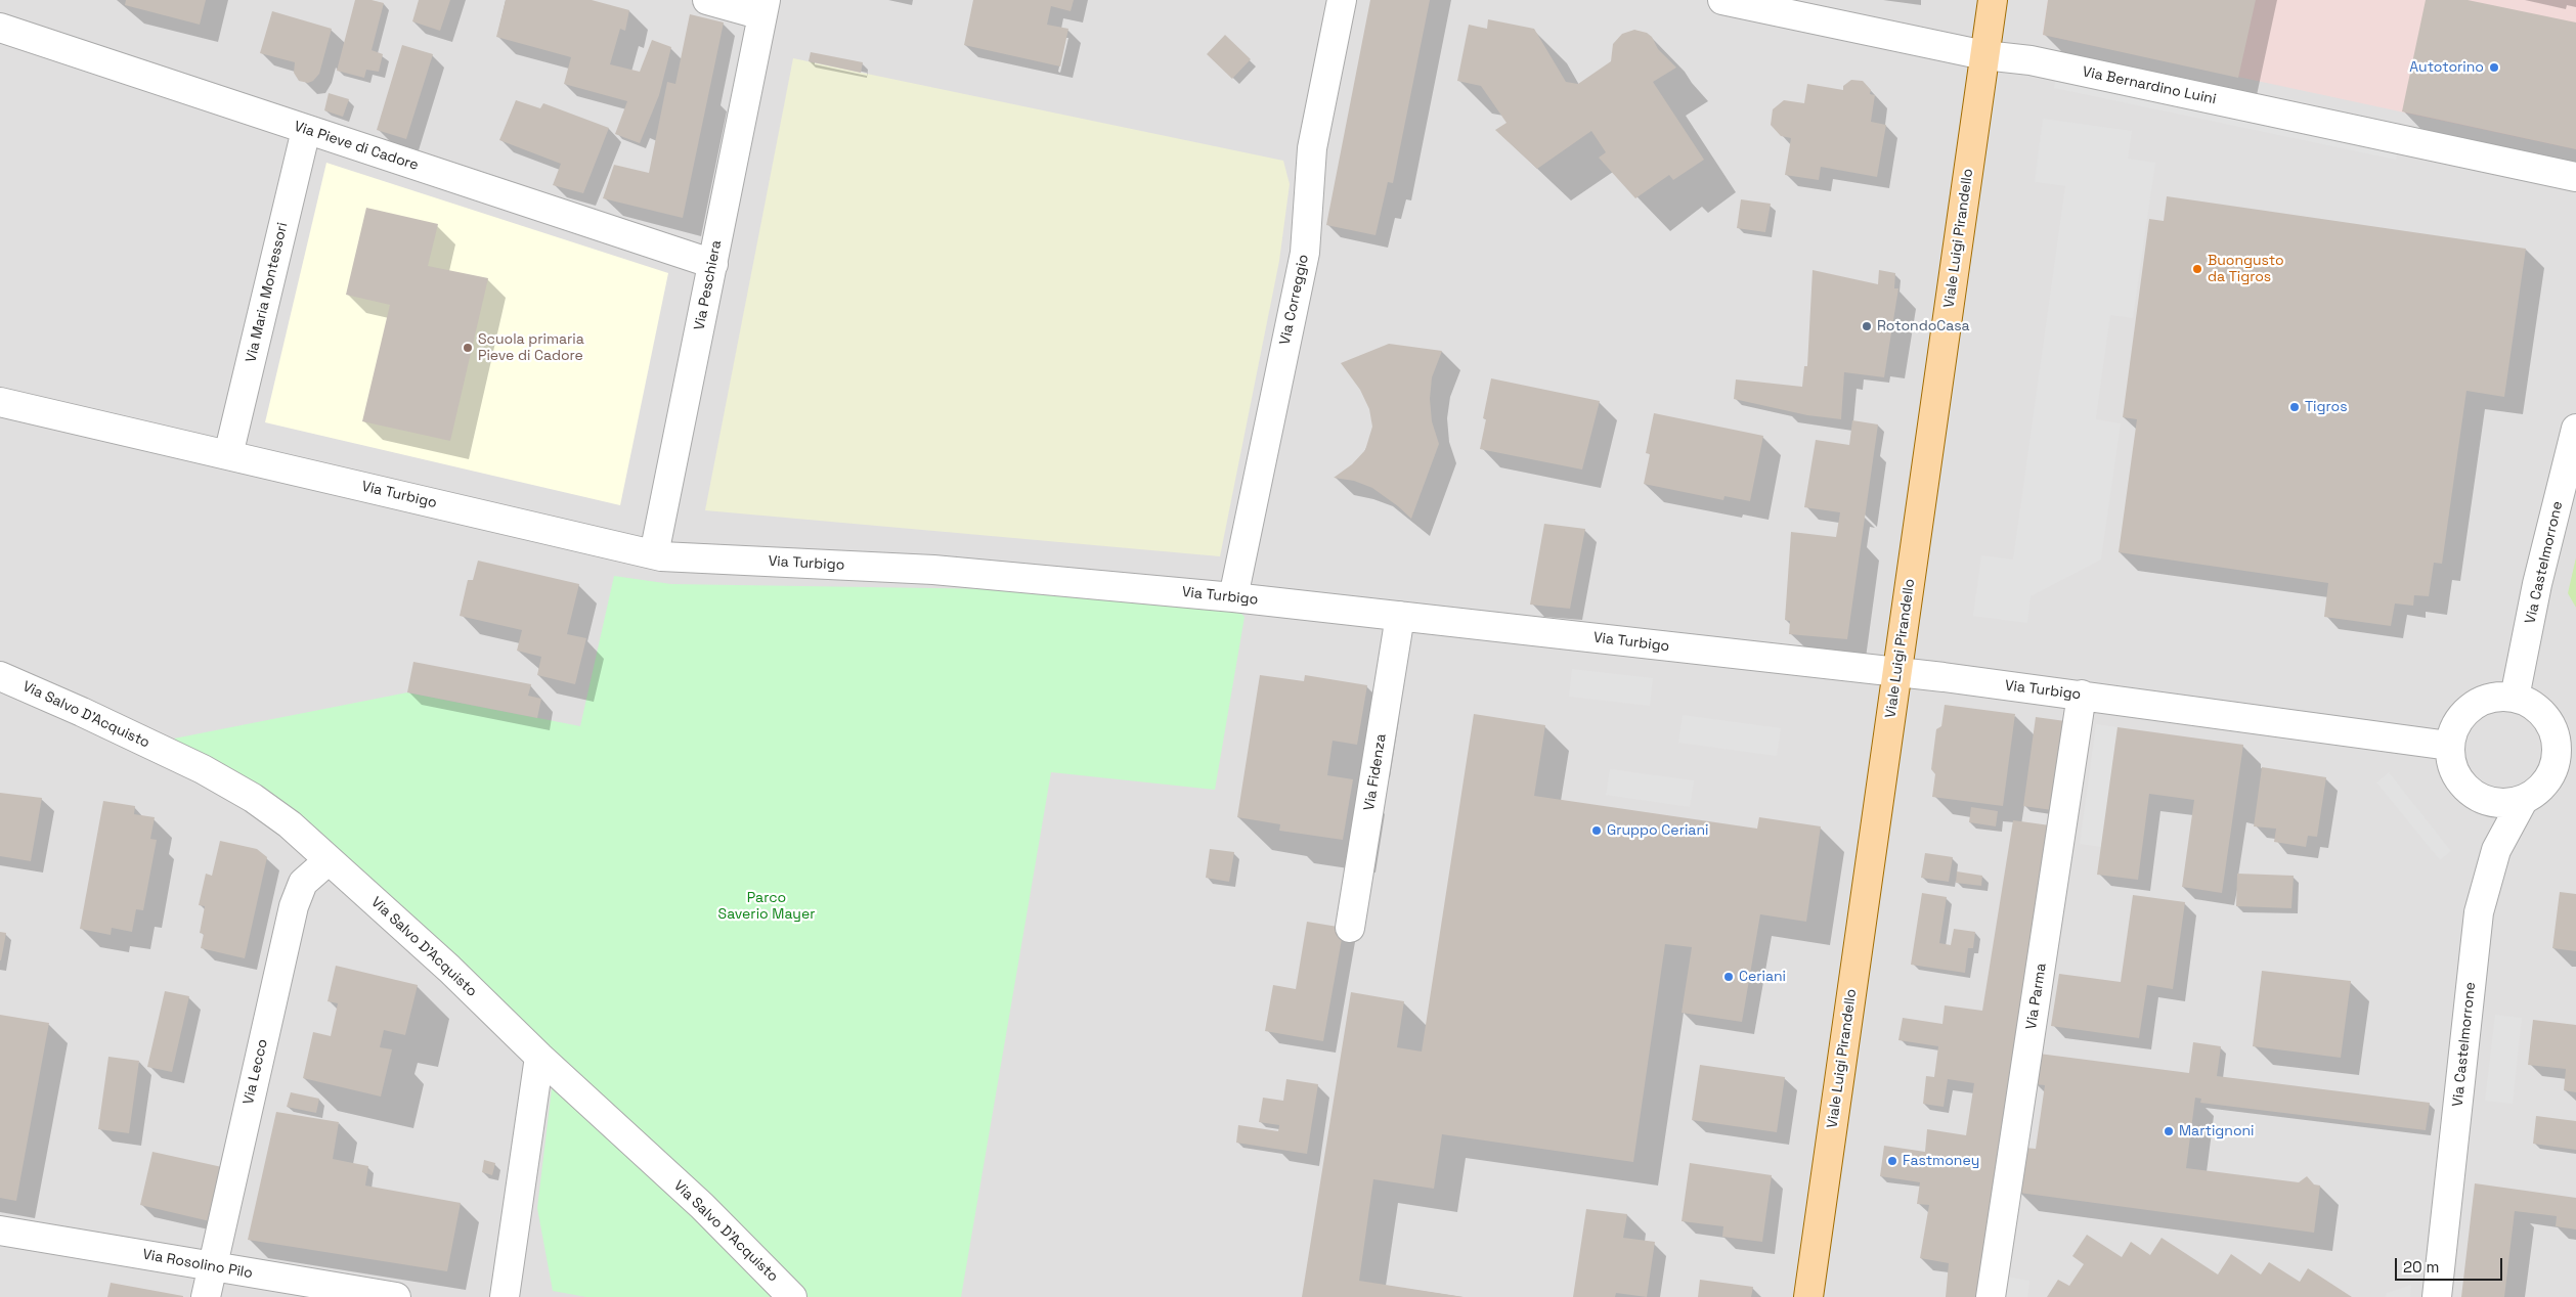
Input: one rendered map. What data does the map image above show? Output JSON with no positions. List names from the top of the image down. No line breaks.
{"streets":{"main road":["Viale Luigi Pirandello"],"street":["Via Bernardino Luini","Via Pieve di Cadore","Via Peschiera","Via Maria Montessori","Via Correggio","Via Turbigo","Via Castelmorrone","Via Salvo D'Acquisto","Via Fidenza","Via Parma","Via Lecco","Via Rosolino Pilo"]},"crossings":[["Via Bernardino Luini","Viale Luigi Pirandello"],["Via Pieve di Cadore","Via Peschiera"],["Via Pieve di Cadore","Via Maria Montessori"],["Viale Luigi Pirandello","Via Turbigo"],["Via Peschiera","Via Turbigo"],["Via Maria Montessori","Via Turbigo"],["Via Correggio","Via Turbigo"],["Via Turbigo","Via Castelmorrone"],["Via Turbigo","Via Fidenza"],["Via Turbigo","Via Parma"],["Via Salvo D'Acquisto","Via Lecco"],["Via Lecco","Via Rosolino Pilo"]],"parks":["Parco Saverio Mayer"],"places":["Autotorino","Buongusto da Tigros","RotondoCasa","Scuola primaria Pieve di Cadore","Tigros","Gruppo Ceriani","Ceriani","Martignoni","Fastmoney"],"scale_bar":"20 m"}
